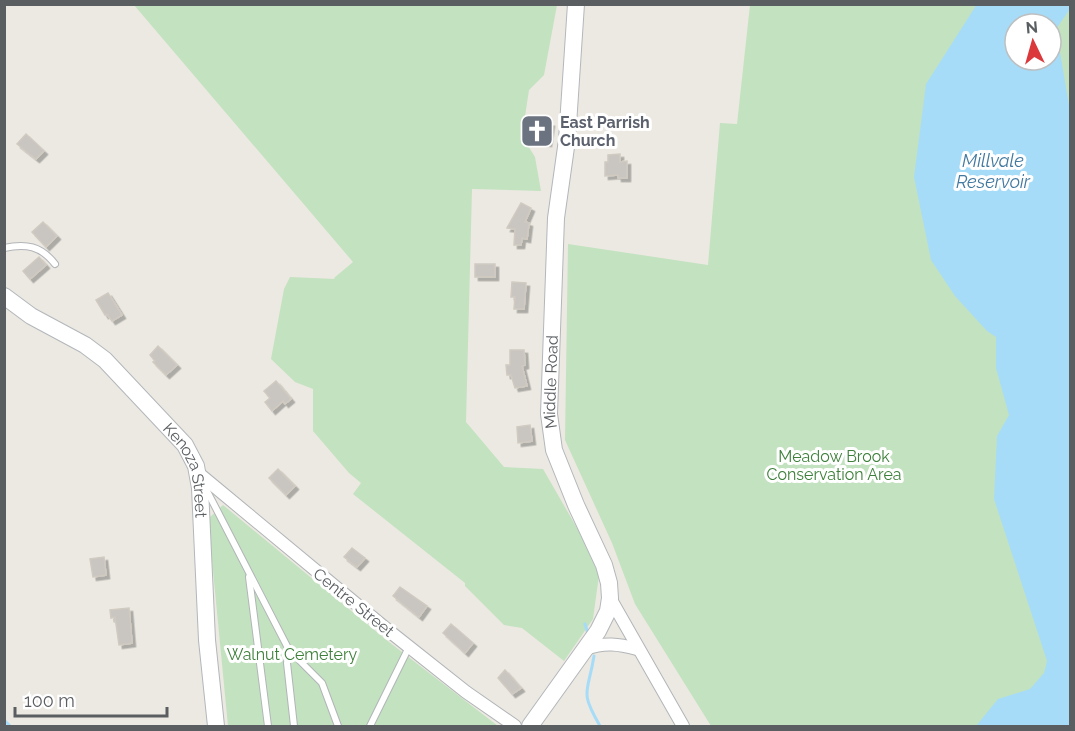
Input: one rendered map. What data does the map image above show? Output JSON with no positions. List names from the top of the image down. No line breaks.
{"streets":{"street":["Middle Road","Kenoza Street","Centre Street"]},"crossings":[["Kenoza Street","Centre Street"]],"water":["Millvale Reservoir"],"parks":["Meadow Brook Conservation Area","Walnut Cemetery"],"places":{"church":["East Parrish Church"]},"scale_bar":"100 m","north":"top"}
